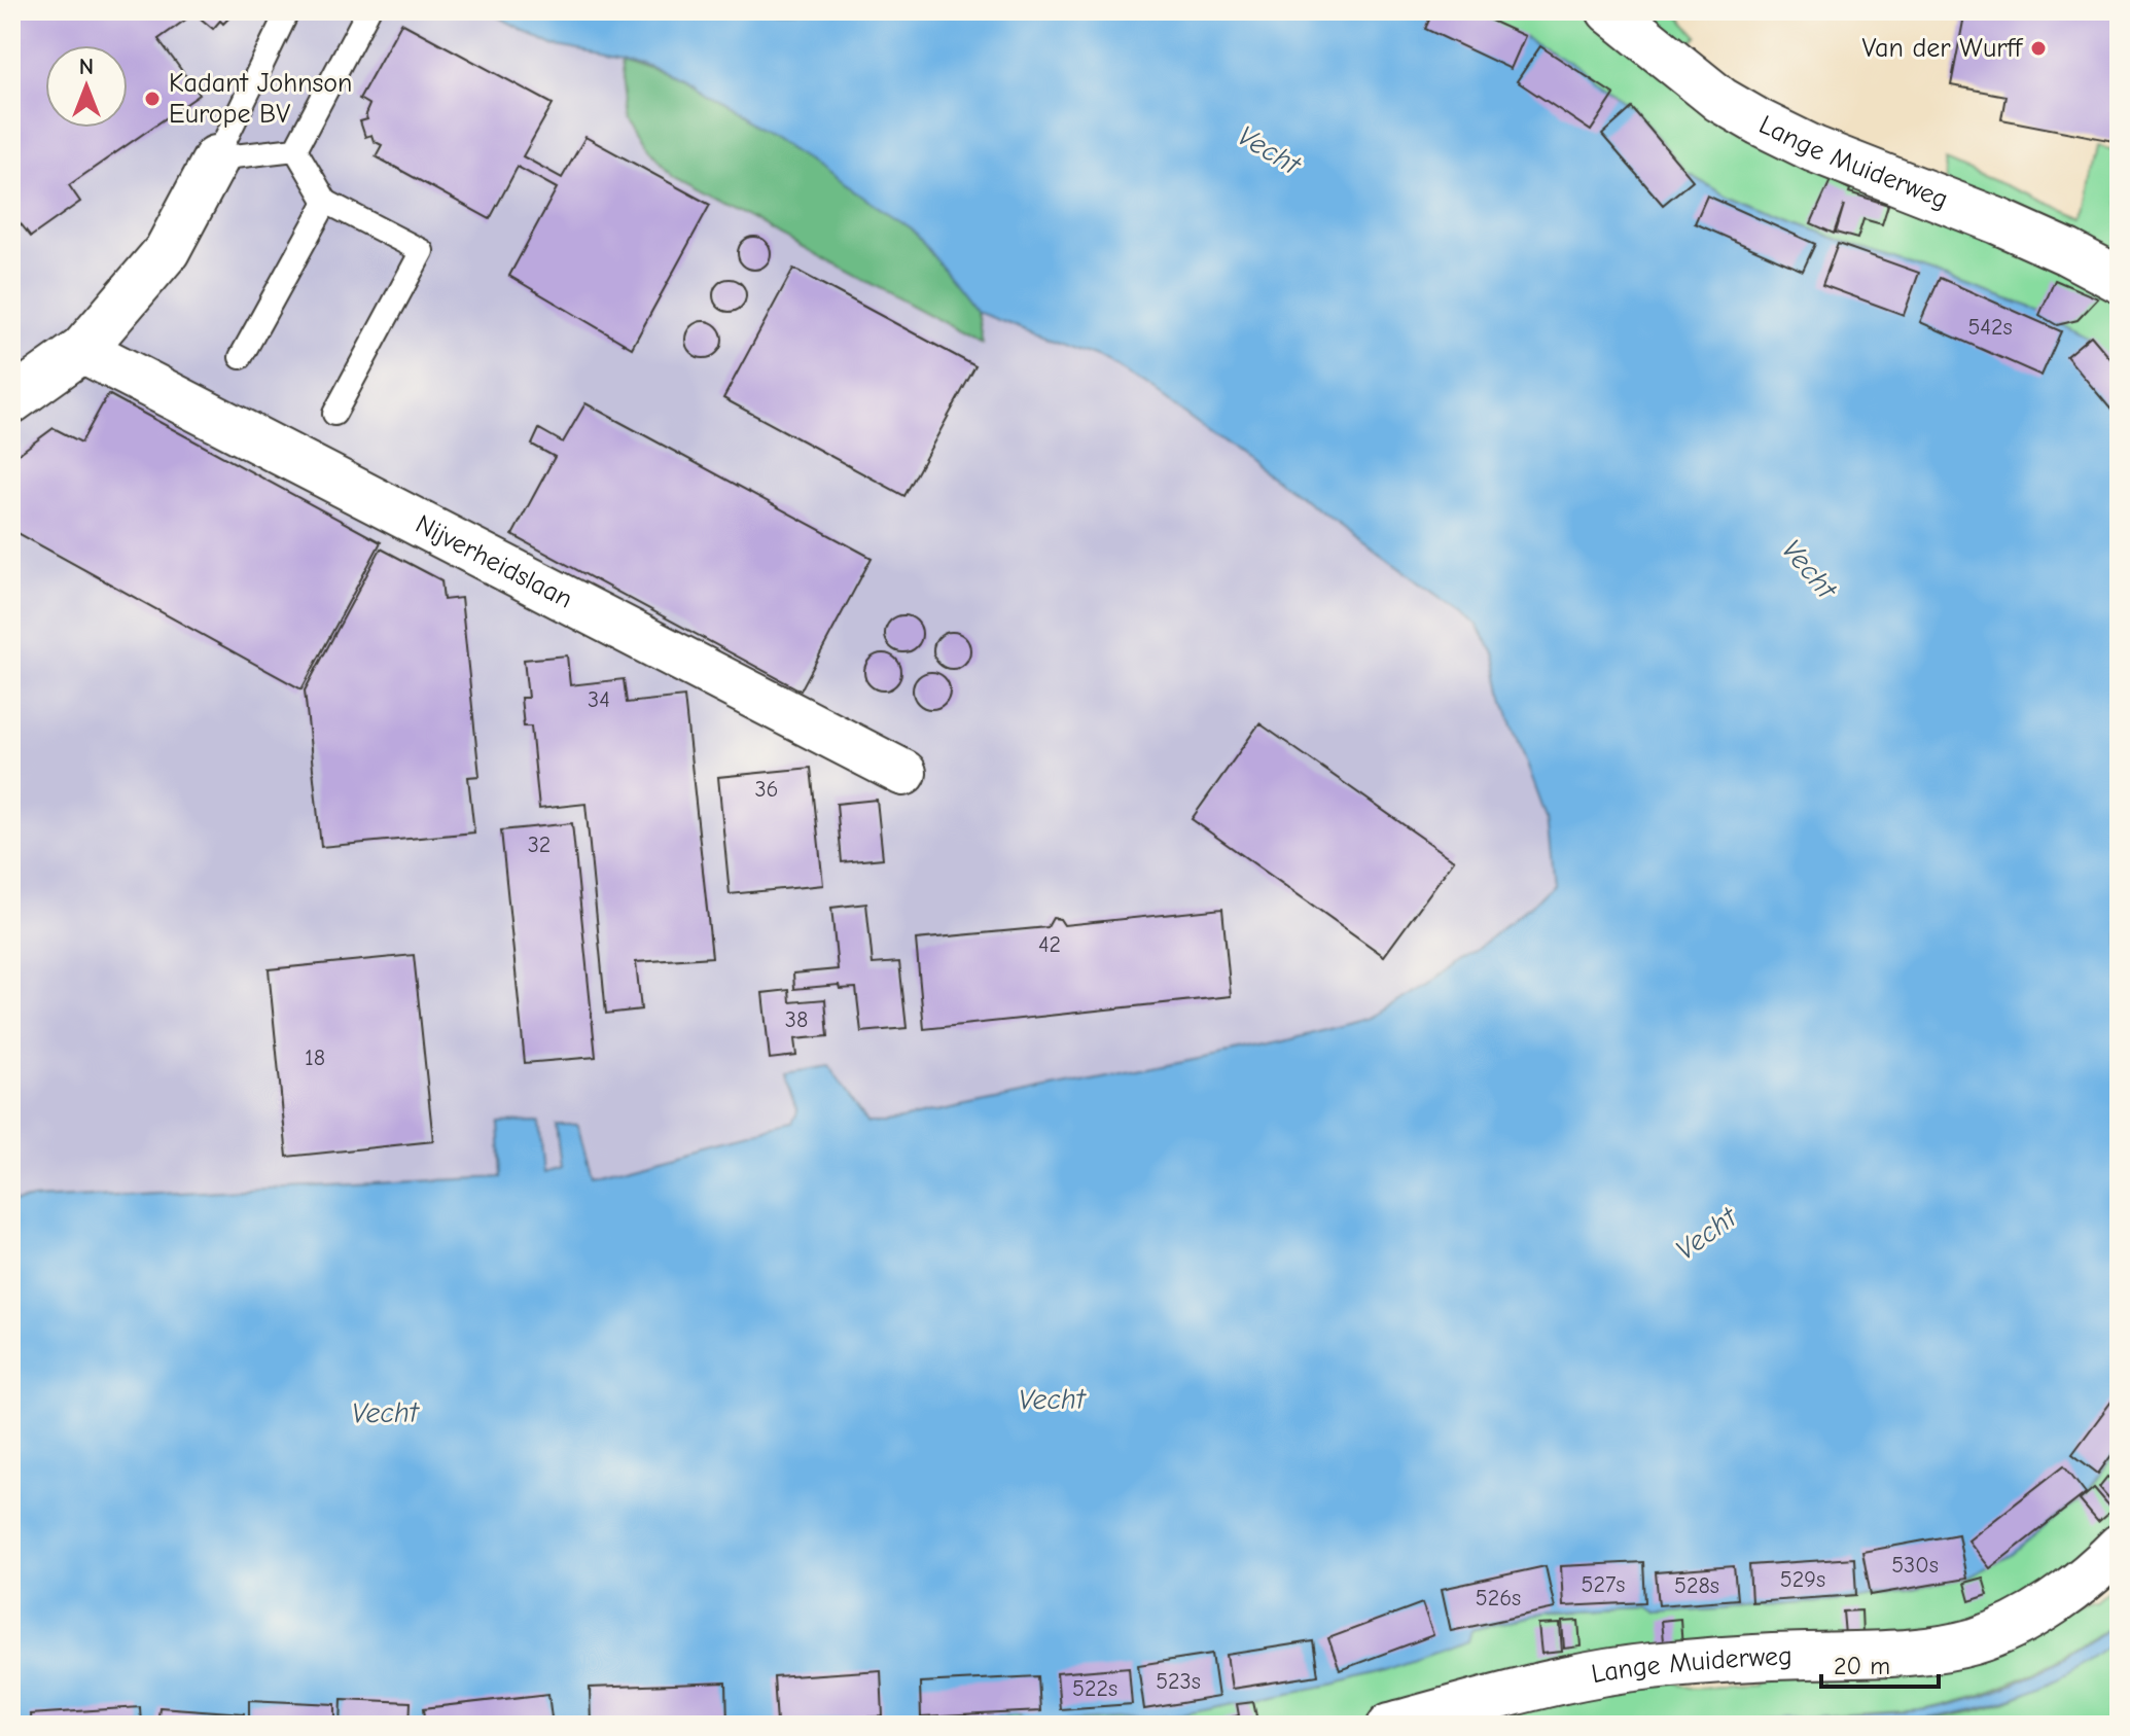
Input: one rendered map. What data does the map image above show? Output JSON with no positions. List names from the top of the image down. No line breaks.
{"streets":{"street":["Lange Muiderweg","Nijverheidslaan"]},"water":["Vecht"],"places":["Van der Wurff","Kadant Johnson Europe BV"],"house_numbers":["542s","34","36","32","42","38","18","530s","529s","527s","528s","526s","523s","522s"],"scale_bar":"20 m","north":"top"}
